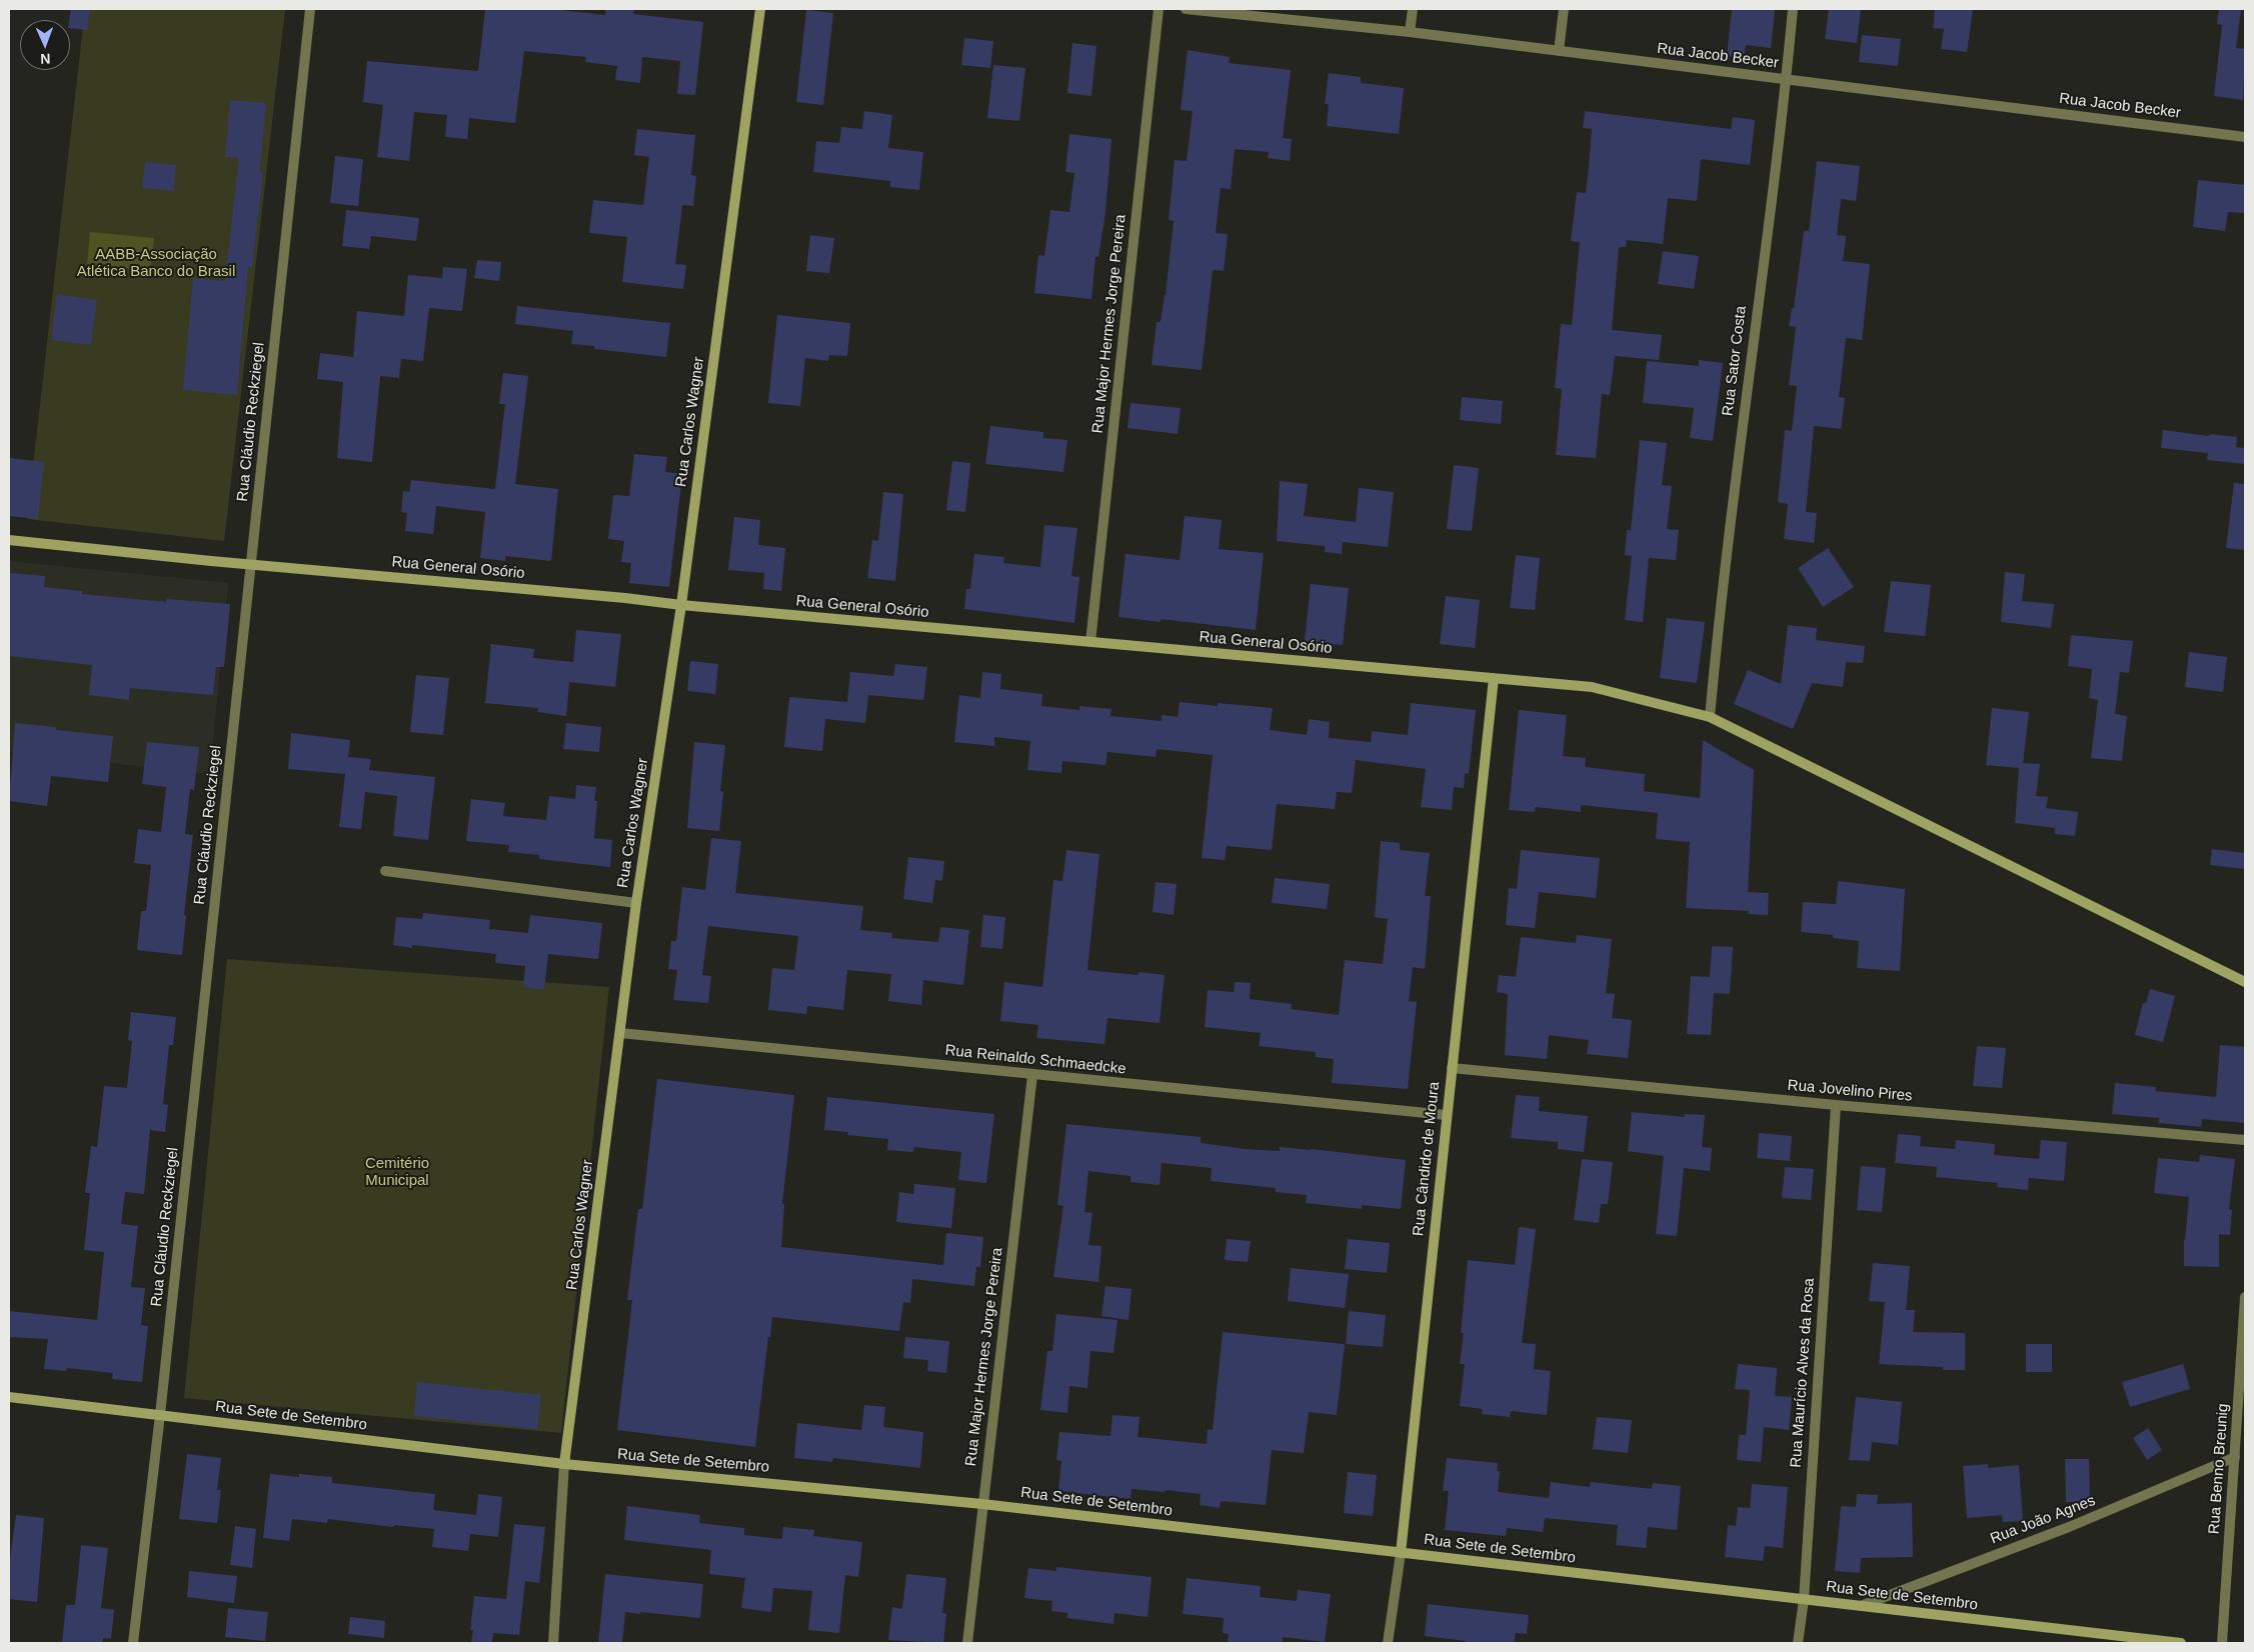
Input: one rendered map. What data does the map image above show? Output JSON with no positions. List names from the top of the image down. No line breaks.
{"streets":{"street":["Rua Jacob Becker","Rua Major Hermes Jorge Pereira","Rua Sator Costa","Rua Cláudio Reckziegel","Rua Carlos Wagner","Rua General Osório","Rua Reinaldo Schmaedcke","Rua Jovelino Pires","Rua Cândido de Moura","Rua Maurício Alves da Rosa","Rua Sete de Setembro","Rua Benno Breunig","Rua João Agnes"]},"crossings":[["Rua Jacob Becker","Rua Sator Costa"],["Rua Major Hermes Jorge Pereira","Rua General Osório"],["Rua Major Hermes Jorge Pereira","Rua Reinaldo Schmaedcke"],["Rua Major Hermes Jorge Pereira","Rua Sete de Setembro"],["Rua Sator Costa","Rua General Osório"],["Rua Cláudio Reckziegel","Rua General Osório"],["Rua Cláudio Reckziegel","Rua Sete de Setembro"],["Rua Carlos Wagner","Rua General Osório"],["Rua Carlos Wagner","Rua Reinaldo Schmaedcke"],["Rua Carlos Wagner","Rua Sete de Setembro"],["Rua General Osório","Rua Cândido de Moura"],["Rua Reinaldo Schmaedcke","Rua Cândido de Moura"],["Rua Jovelino Pires","Rua Cândido de Moura"],["Rua Jovelino Pires","Rua Maurício Alves da Rosa"],["Rua Cândido de Moura","Rua Sete de Setembro"],["Rua Maurício Alves da Rosa","Rua Sete de Setembro"],["Rua Sete de Setembro","Rua João Agnes"],["Rua Benno Breunig","Rua João Agnes"]],"parks":["AABB-Associação Atlética Banco do Brasil","Cemitério Municipal"],"north":"bottom"}
